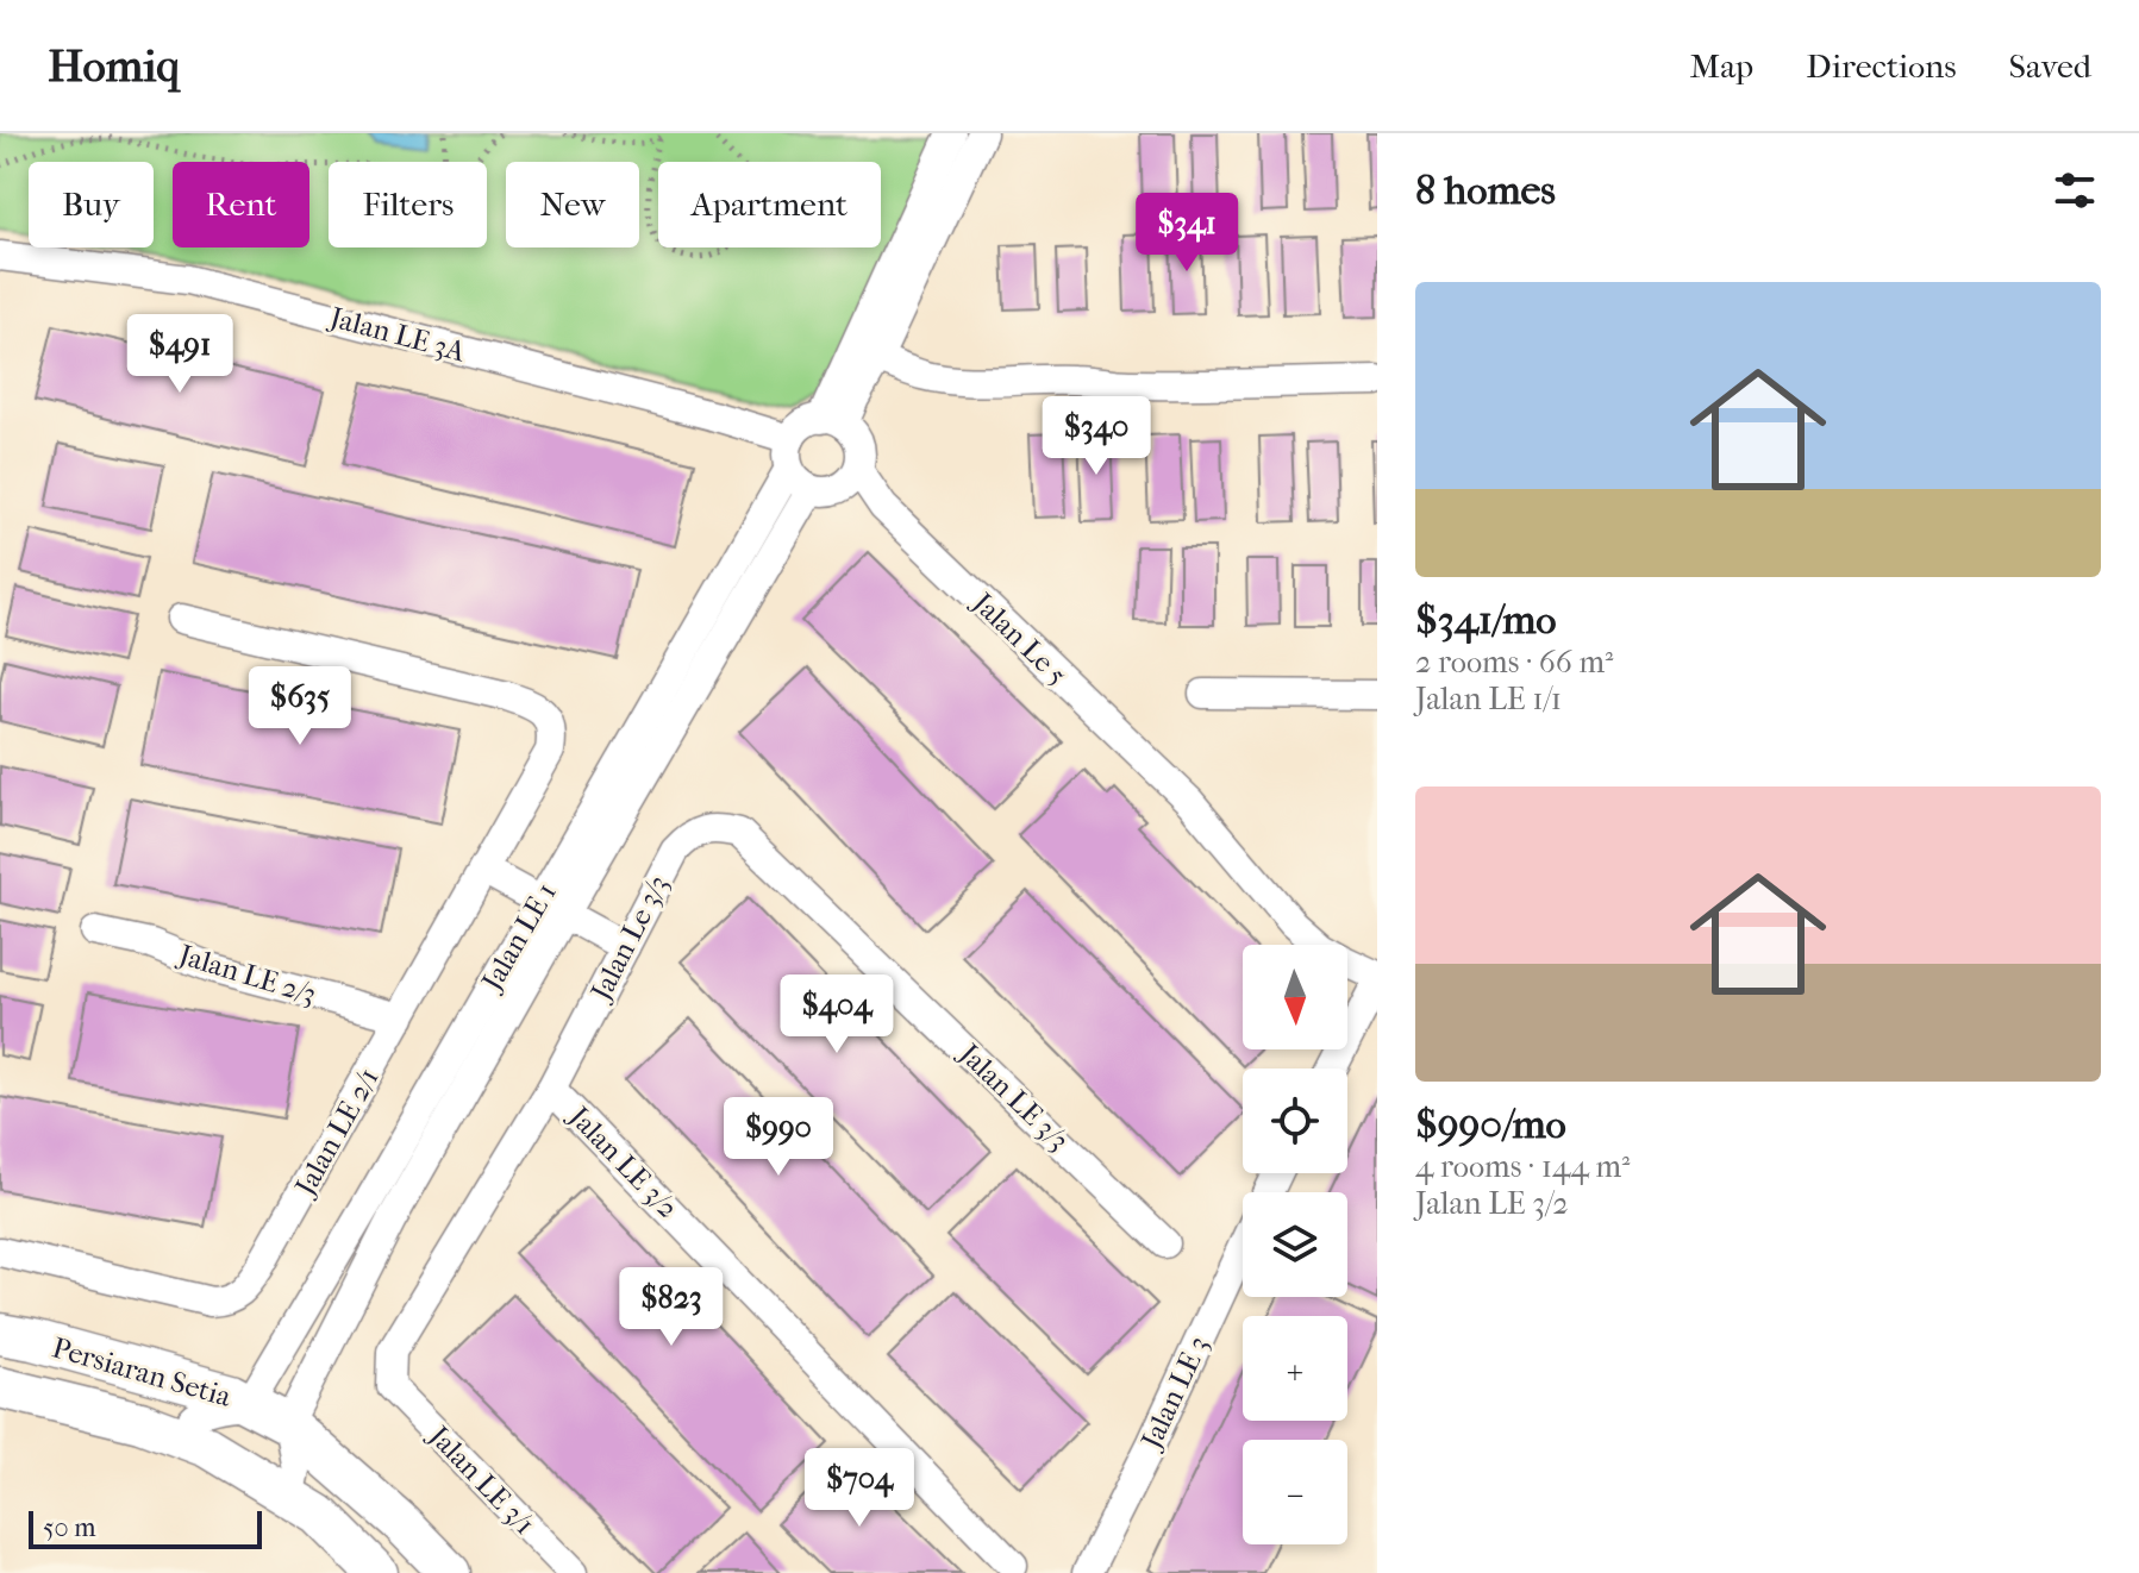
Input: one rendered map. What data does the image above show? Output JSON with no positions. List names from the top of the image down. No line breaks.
{"streets":{"street":["Jalan LE 3A","Jalan Le 5","Jalan LE 1","Jalan Le 3/3","Jalan LE 2/3","Jalan LE 3/3","Jalan LE 2/1","Jalan LE 3/2","Persiaran Setia","Jalan LE 3","Jalan LE 3/1"]},"crossings":[["Jalan LE 3A","Jalan Le 5"],["Jalan LE 3A","Jalan LE 1"],["Jalan Le 5","Jalan LE 1"],["Jalan LE 1","Persiaran Setia"],["Jalan Le 3/3","Jalan LE 3/3"],["Jalan Le 3/3","Jalan LE 3/2"],["Jalan Le 3/3","Jalan LE 3/1"],["Jalan LE 2/3","Jalan LE 2/1"]],"scale_bar":"50 m","north":"bottom","page":{"header":"Homiq","nav":["Map","Directions","Saved"],"heading":"8 homes","chip":["Buy","Rent","Filters","New","Apartment"],"price":["$341","$491","$340","$635","$404","$990","$823","$704"],"list":[{"name":"$341/mo","note":"2 rooms · 66 m² · Jalan LE 1/1"},{"name":"$990/mo","note":"4 rooms · 144 m² · Jalan LE 3/2"}],"map_buttons":["+","−"],"scale":"50 m"}}
